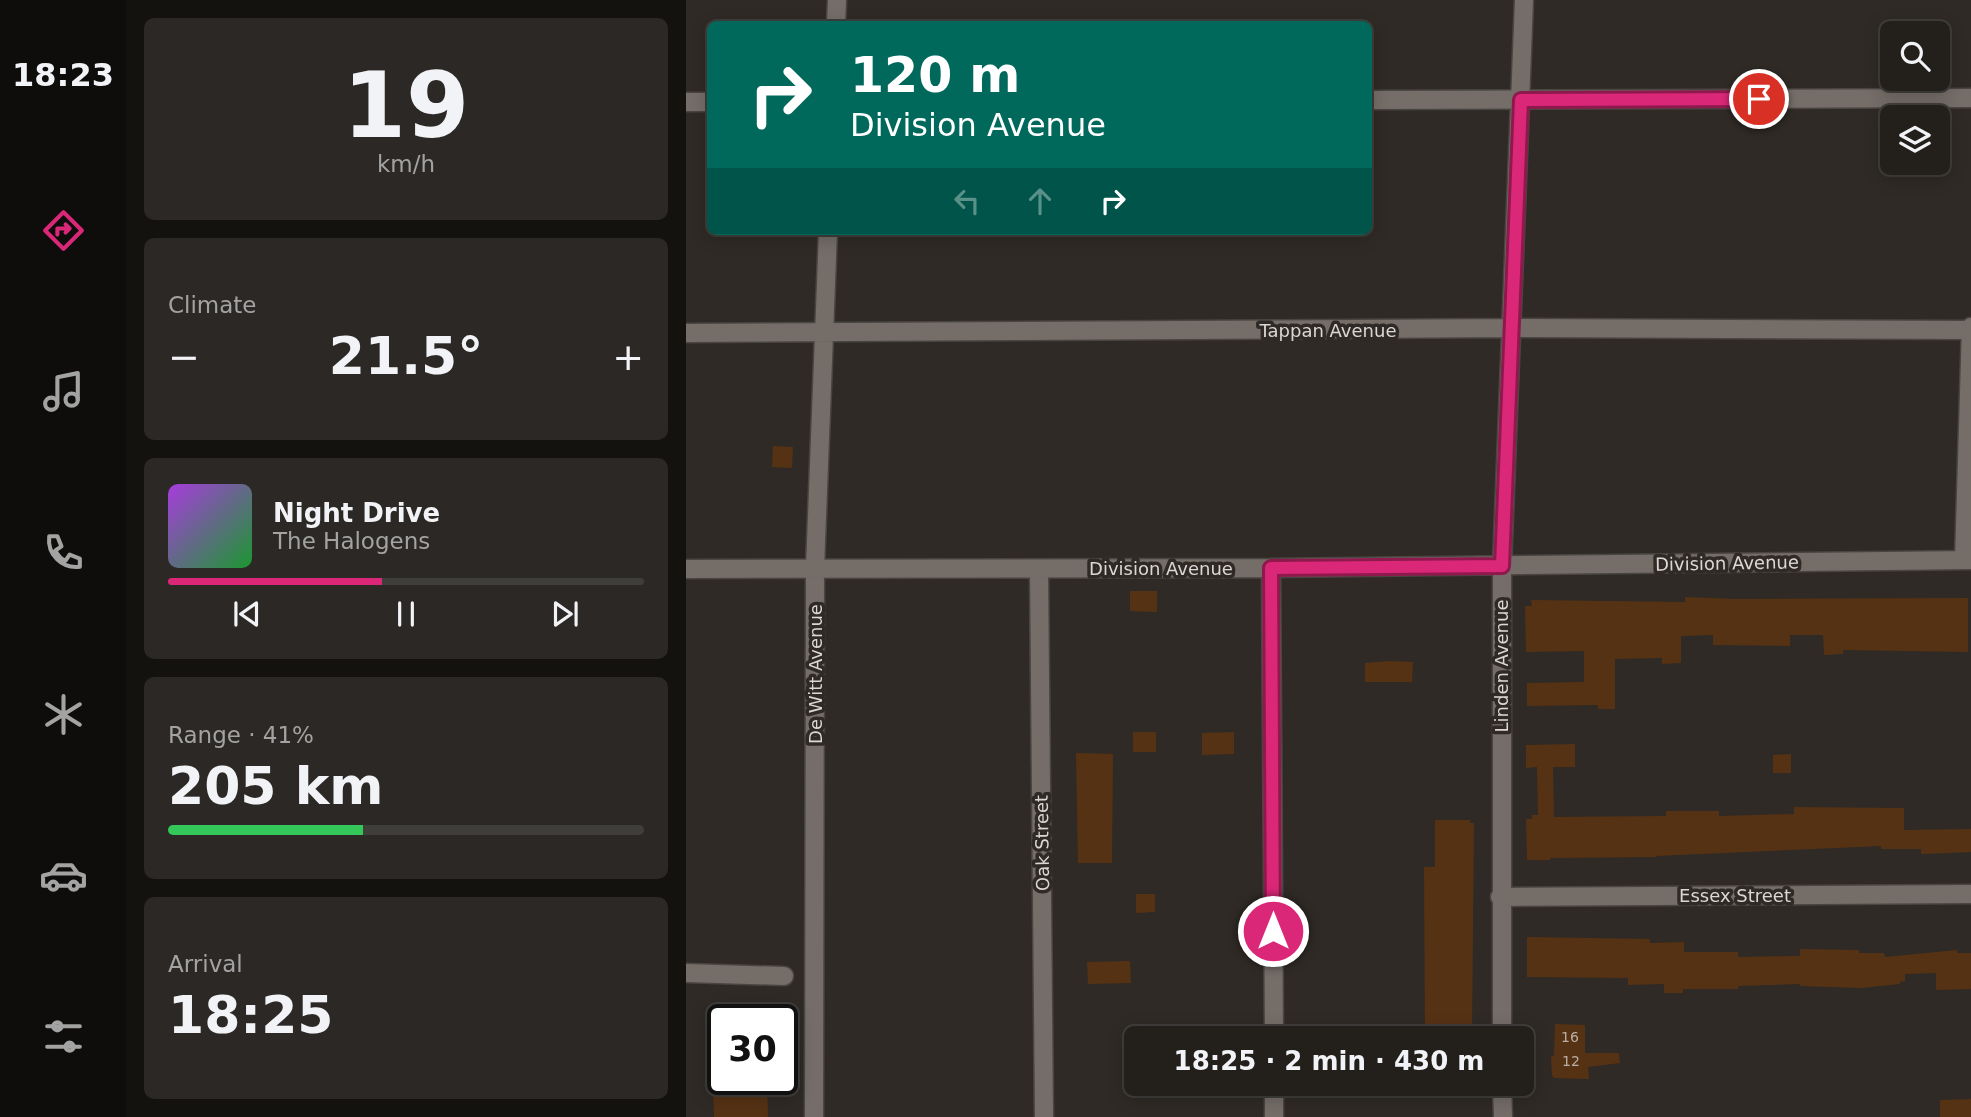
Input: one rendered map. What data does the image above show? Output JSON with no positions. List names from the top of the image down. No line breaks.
{"streets":{"street":["Tappan Avenue","Division Avenue","Linden Avenue","De Witt Avenue","Oak Street","Essex Street"]},"crossings":[["Tappan Avenue","Linden Avenue"],["Tappan Avenue","De Witt Avenue"],["Division Avenue","Linden Avenue"],["Division Avenue","De Witt Avenue"],["Division Avenue","Oak Street"],["Linden Avenue","Essex Street"]],"house_numbers":["16","12"],"page":{"tabs":"18:23","tile":[["19","km/h"],"Climate",["Range · 41%","205 km"],["Arrival","18:25"]],"turn":["120 m","Division Avenue"],"heat":["−","21.5°","+"],"song":["Night Drive","The Halogens"],"limit":"30","trip":"18:25 · 2 min · 430 m"}}
